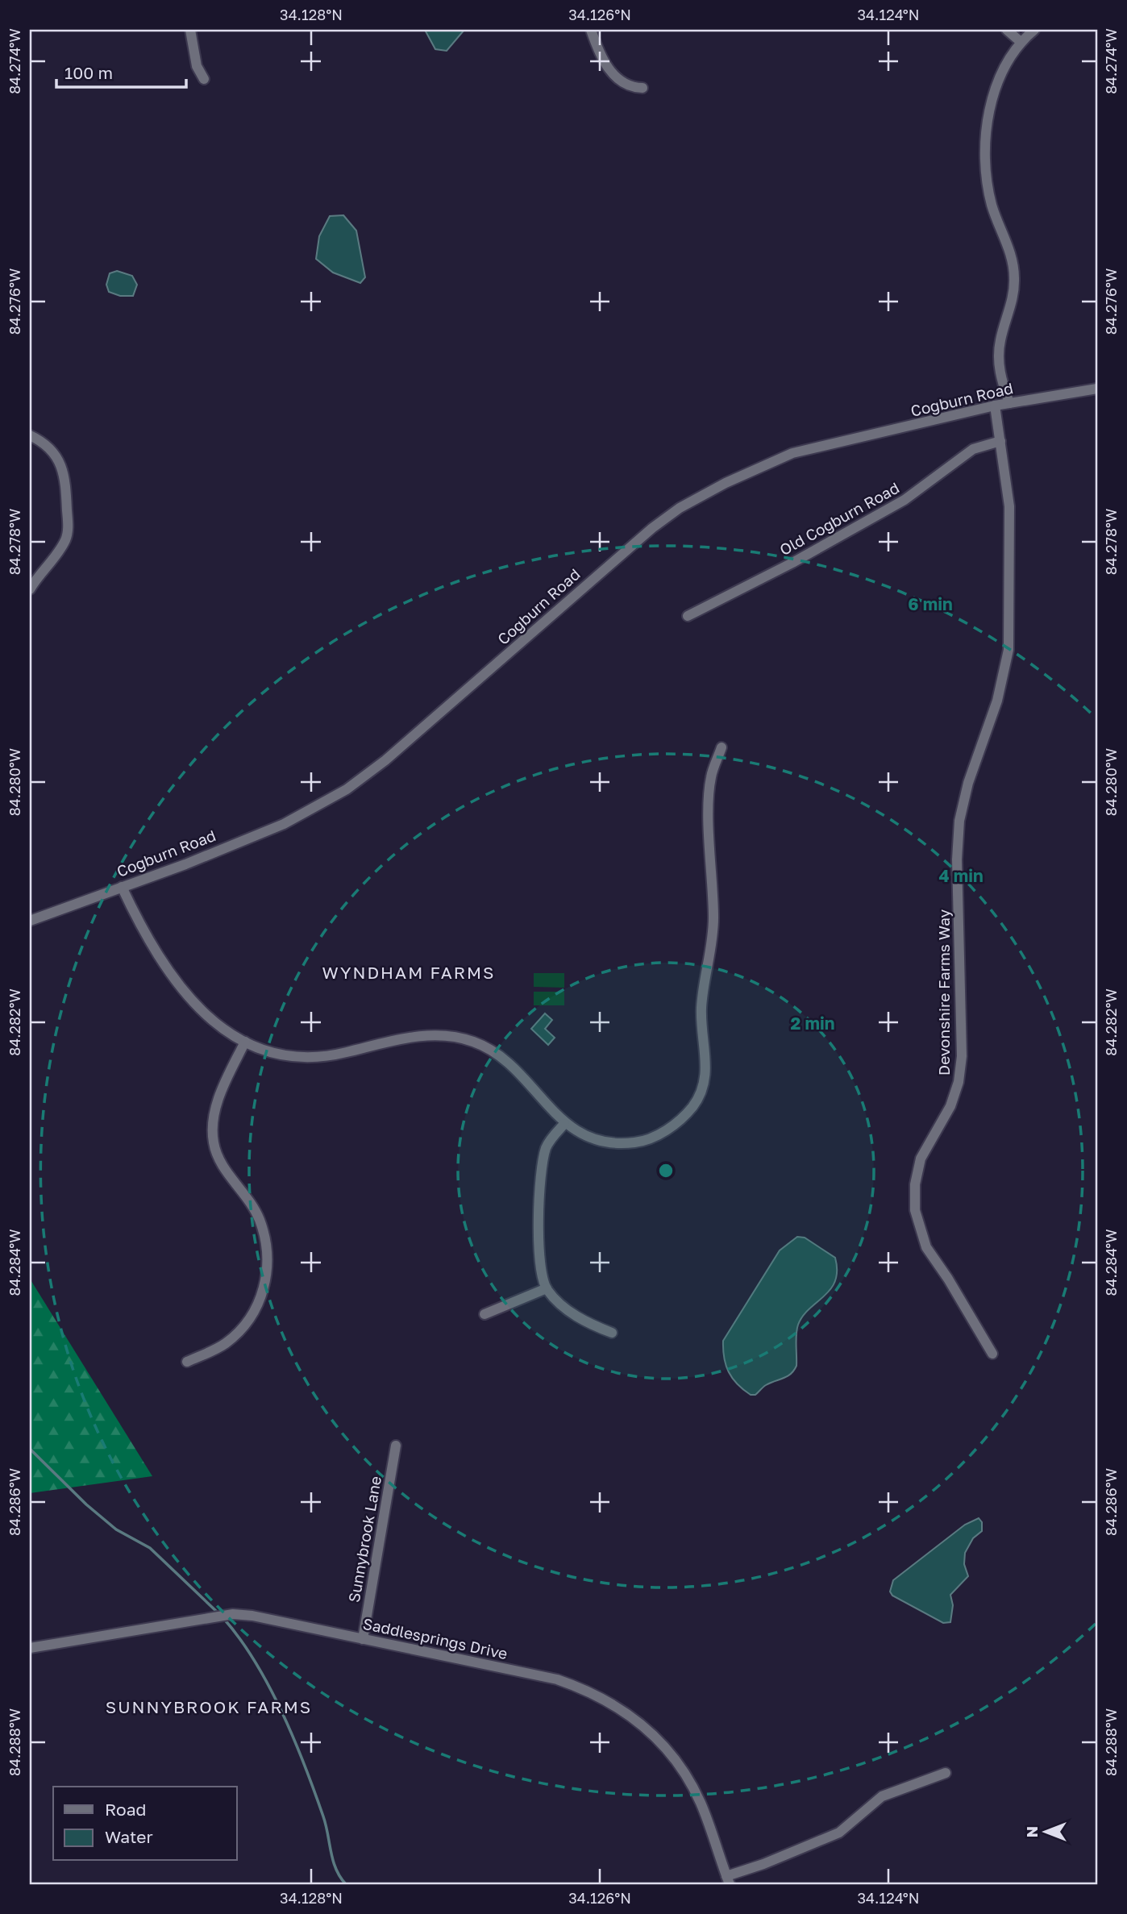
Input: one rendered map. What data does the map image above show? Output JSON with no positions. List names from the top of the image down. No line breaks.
{"streets":{"street":["Cogburn Road","Old Cogburn Road","Devonshire Farms Way","Sunnybrook Lane","Saddlesprings Drive"]},"crossings":[["Cogburn Road","Devonshire Farms Way"],["Old Cogburn Road","Devonshire Farms Way"],["Sunnybrook Lane","Saddlesprings Drive"]],"districts":["WYNDHAM FARMS","SUNNYBROOK FARMS"],"legend":["Road","Water"],"scale_bar":"100 m","north":"left","coordinates":["34.128°N","34.126°N","34.124°N","84.274°W","84.276°W","84.278°W","84.280°W","84.282°W","84.284°W","84.286°W","84.288°W"],"rings":["6 min","4 min","2 min"]}
